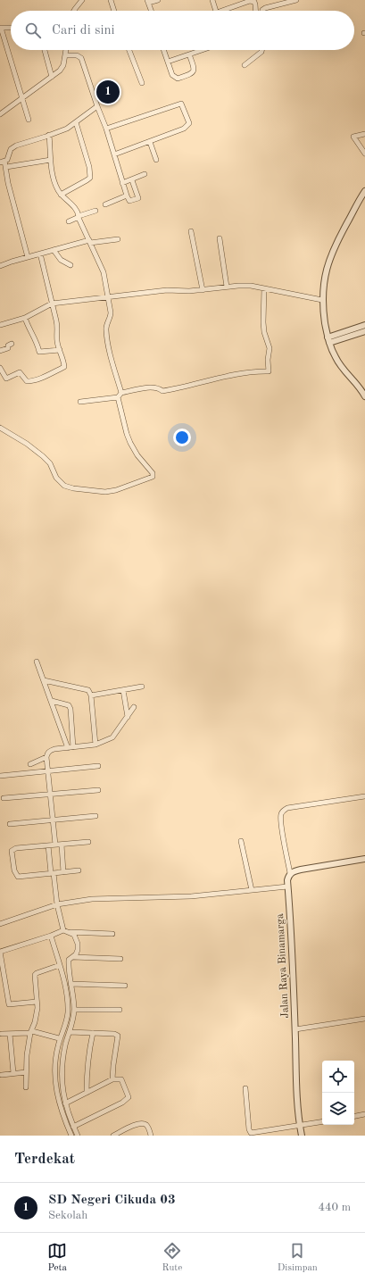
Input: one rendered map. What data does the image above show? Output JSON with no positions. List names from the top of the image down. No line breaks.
{"streets":{"street":["Jalan Raya Binamarga"]},"page":{"search":"Cari di sini","pins":"1","heading":"Terdekat","list":[{"mark":"1","name":"SD Negeri Cikuda 03","note":"Sekolah","value":"440 m"}],"nav":["Peta","Rute","Disimpan"]}}
